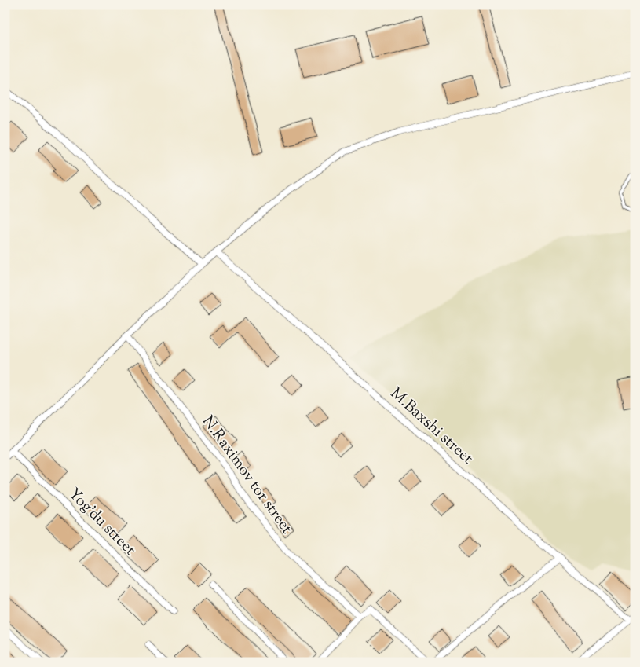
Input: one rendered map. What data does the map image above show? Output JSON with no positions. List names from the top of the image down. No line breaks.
{"streets":{"street":["M.Baxshi street","N.Raximov tor street","Yog'du street"]}}
